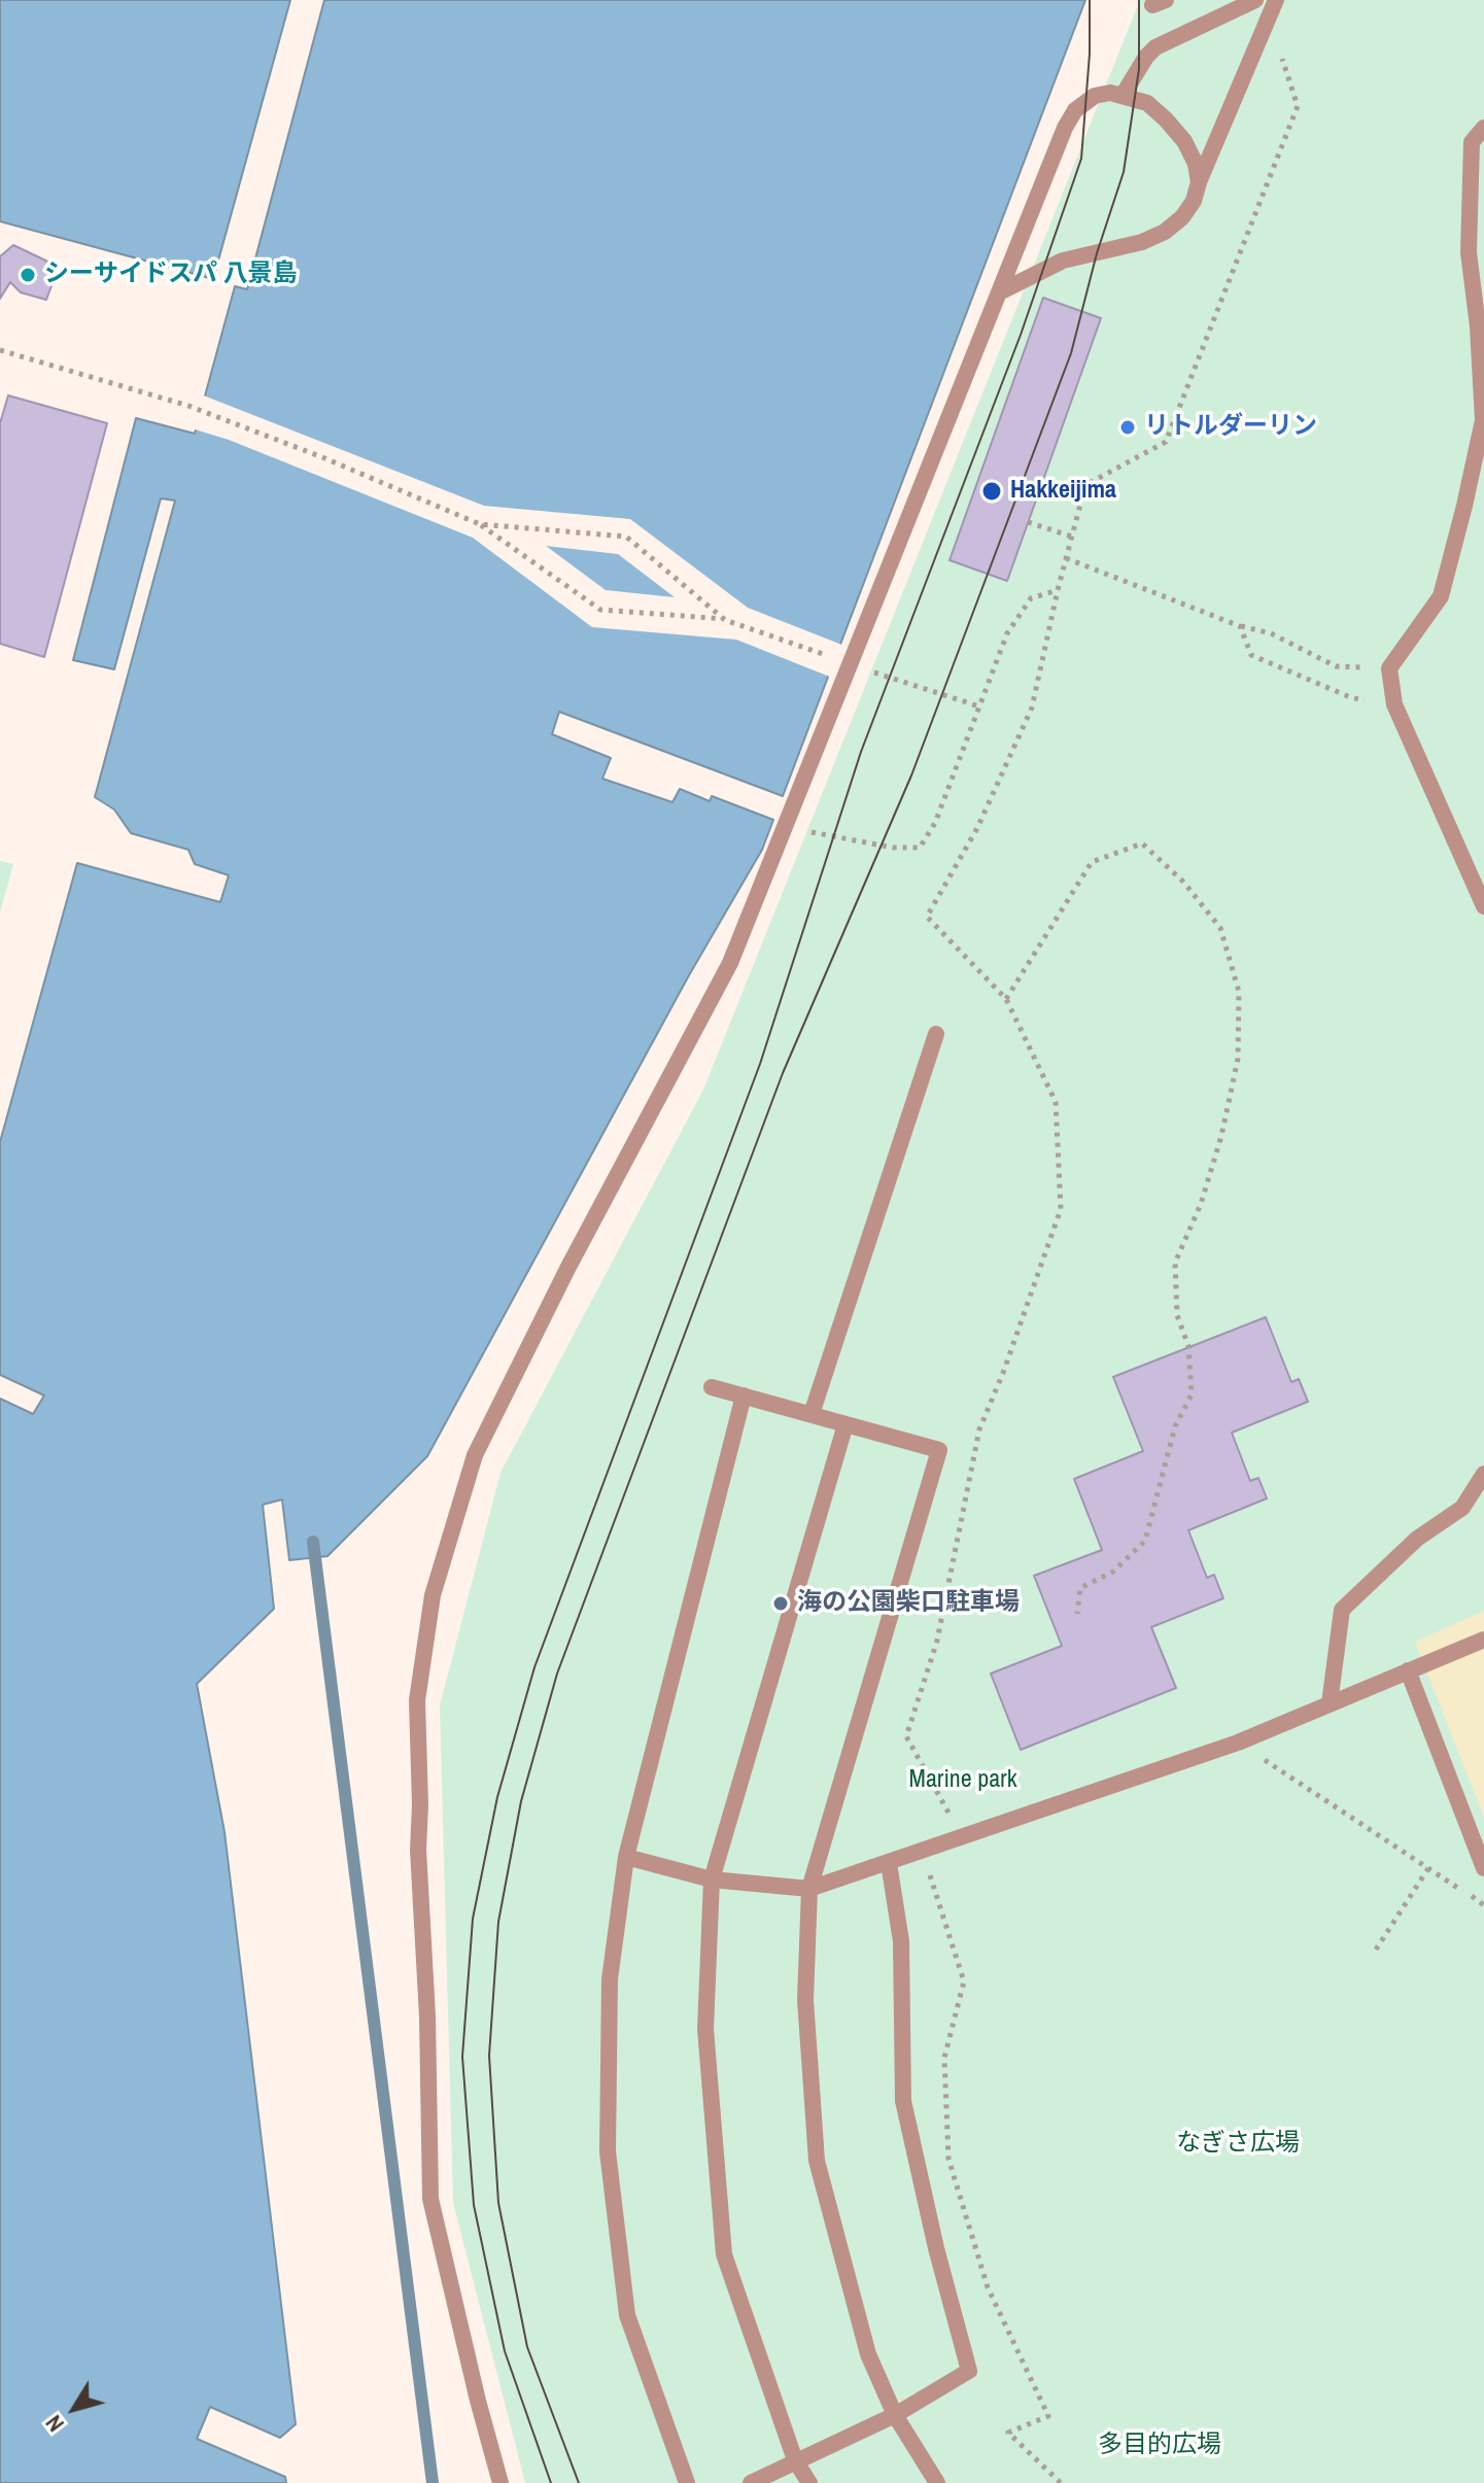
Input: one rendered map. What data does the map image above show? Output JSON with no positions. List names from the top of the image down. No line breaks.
{"parks":["Marine park","なぎさ広場","多目的広場"],"places":["シーサイドスパ 八景島","リトルダーリン","Hakkeijima","海の公園柴口駐車場"],"north":"bottom left"}
